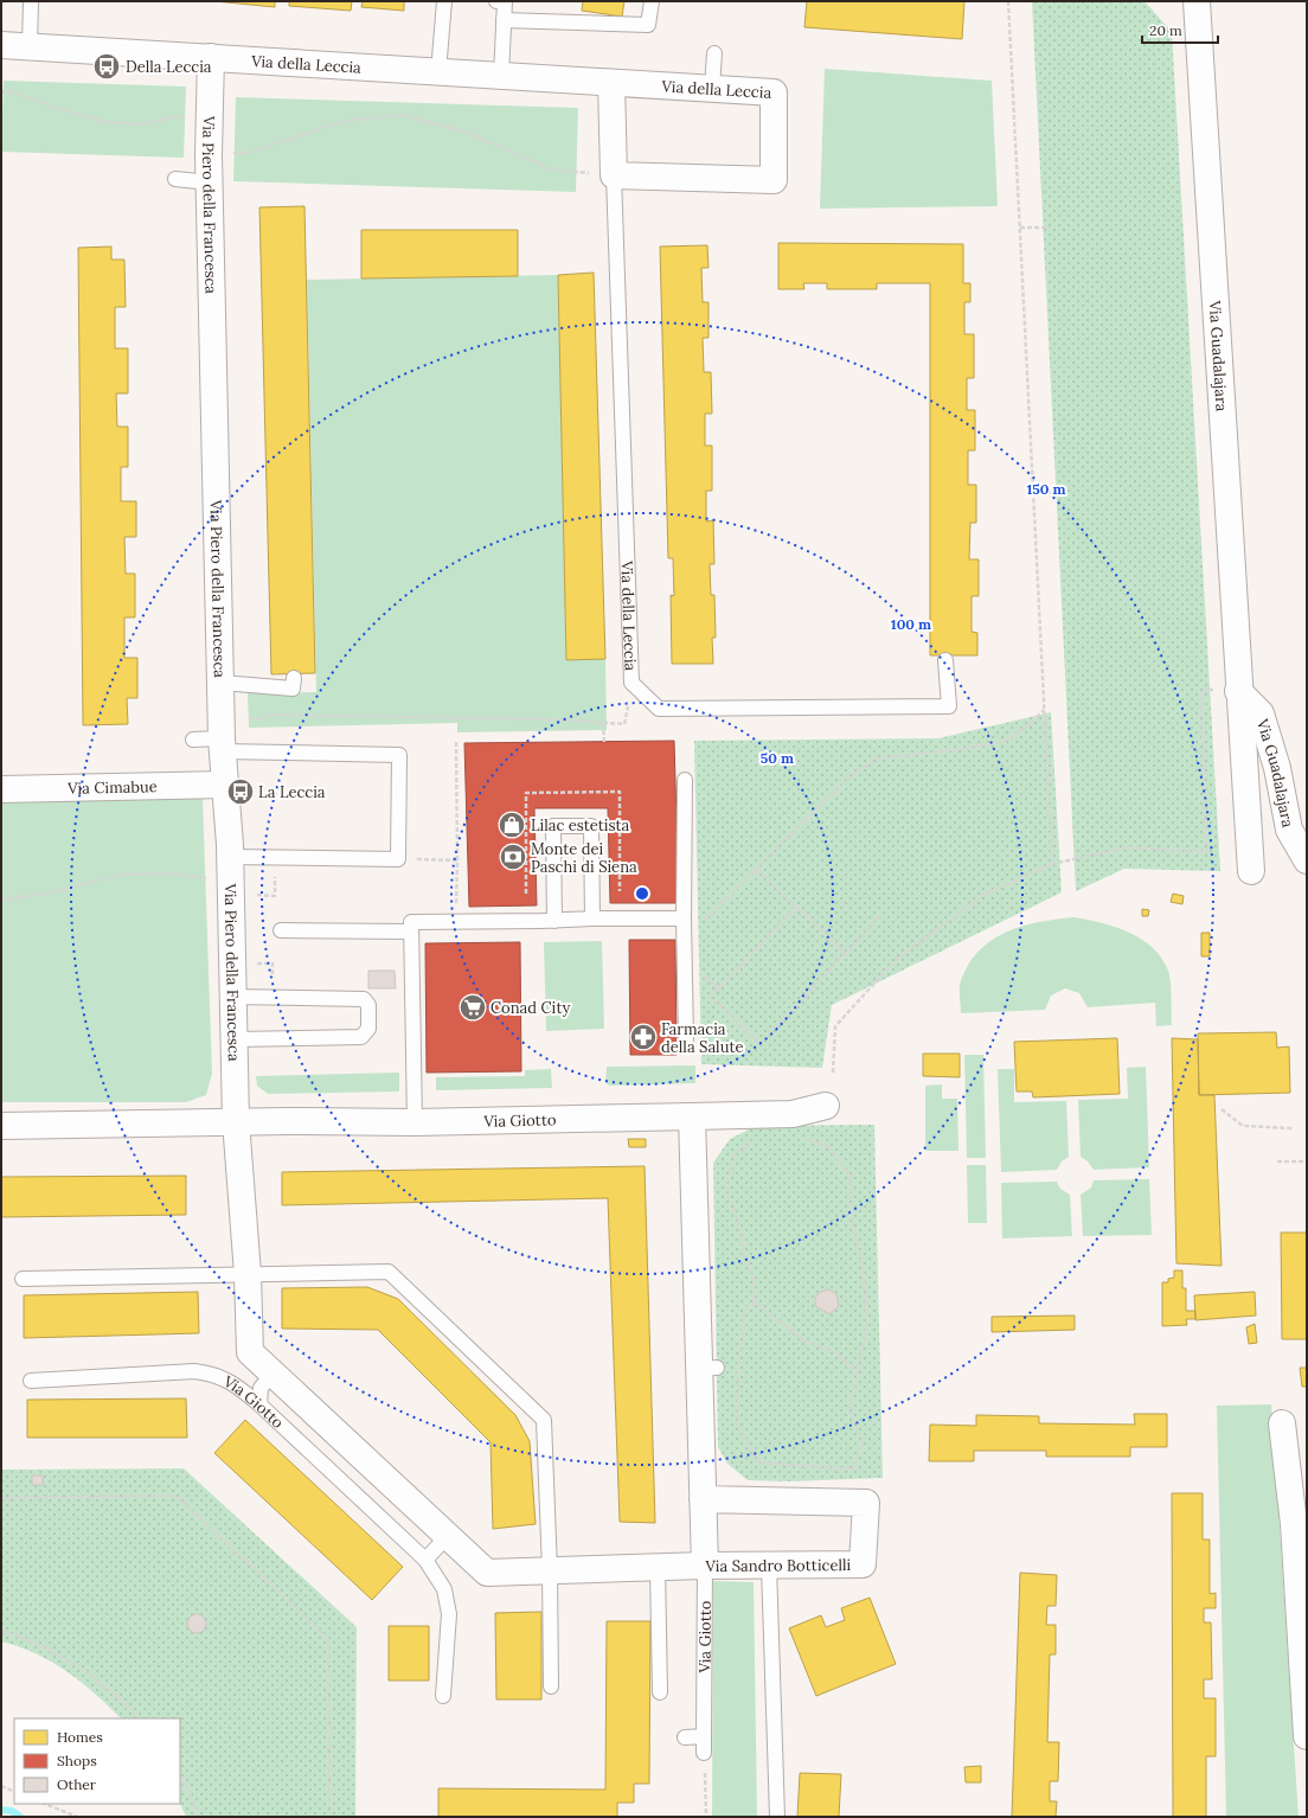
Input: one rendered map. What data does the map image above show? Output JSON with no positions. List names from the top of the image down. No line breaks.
{"streets":{"street":["Via della Leccia","Via Piero della Francesca","Via Guadalajara","Via Cimabue","Via Giotto","Via Sandro Botticelli"]},"crossings":[["Via della Leccia","Via Piero della Francesca"],["Via Piero della Francesca","Via Cimabue"],["Via Piero della Francesca","Via Giotto"],["Via Giotto","Via Sandro Botticelli"]],"places":{"bus stop":["Della Leccia","La Leccia"],"shop":["Lilac estetista"],"bank":["Monte dei Paschi di Siena"],"supermarket":["Conad City"],"pharmacy":["Farmacia della Salute"]},"legend":["Homes","Shops","Other"],"scale_bar":"20 m","rings":["150 m","100 m","50 m"]}
